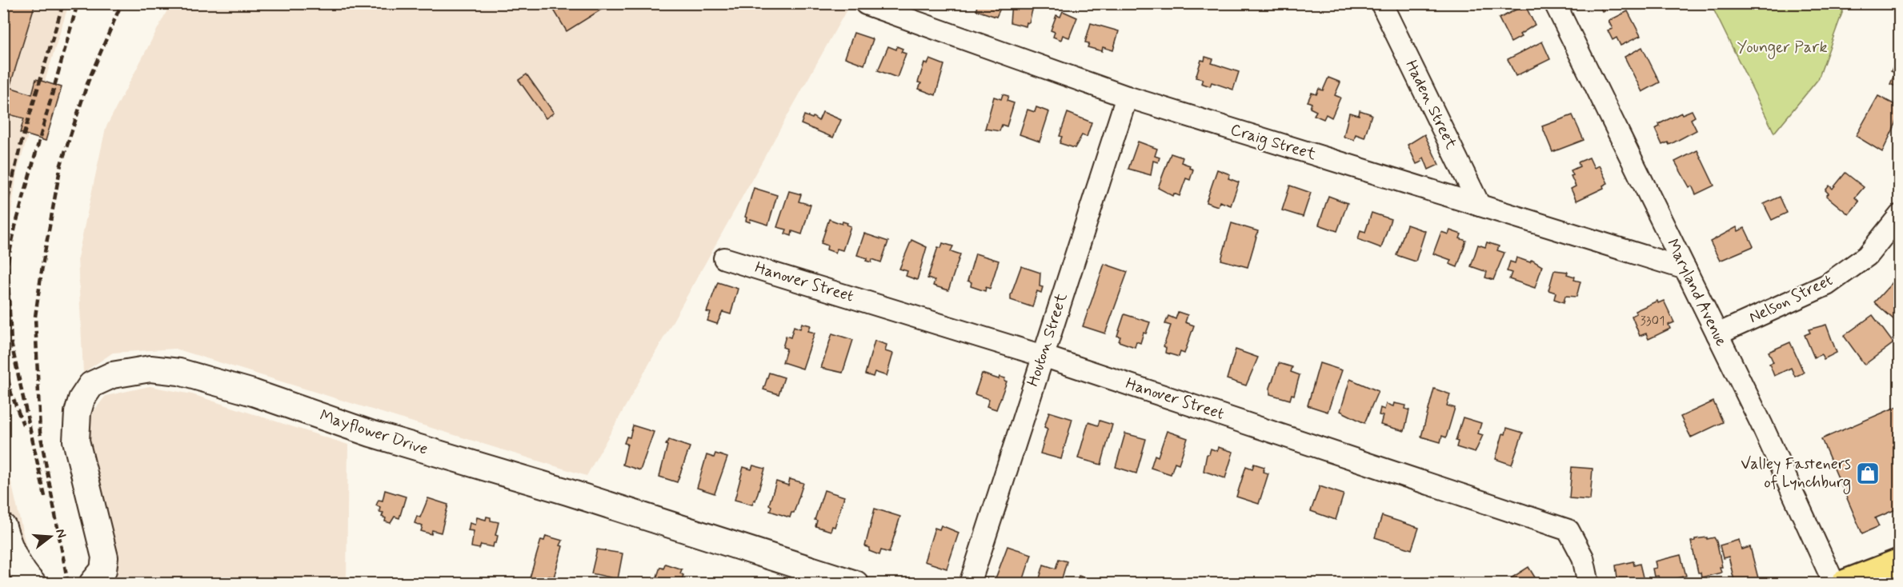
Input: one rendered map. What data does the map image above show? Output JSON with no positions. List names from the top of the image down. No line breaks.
{"streets":{"street":["Haden Street","Craig Street","Hanover Street","Maryland Avenue","Nelson Street","Houton Street","Mayflower Drive"]},"crossings":[["Haden Street","Craig Street"],["Craig Street","Maryland Avenue"],["Craig Street","Houton Street"],["Hanover Street","Houton Street"],["Maryland Avenue","Nelson Street"]],"parks":["Younger Park"],"places":{"shop":["Valley Fasteners of Lynchburg"]},"house_numbers":["3301"],"north":"right"}
